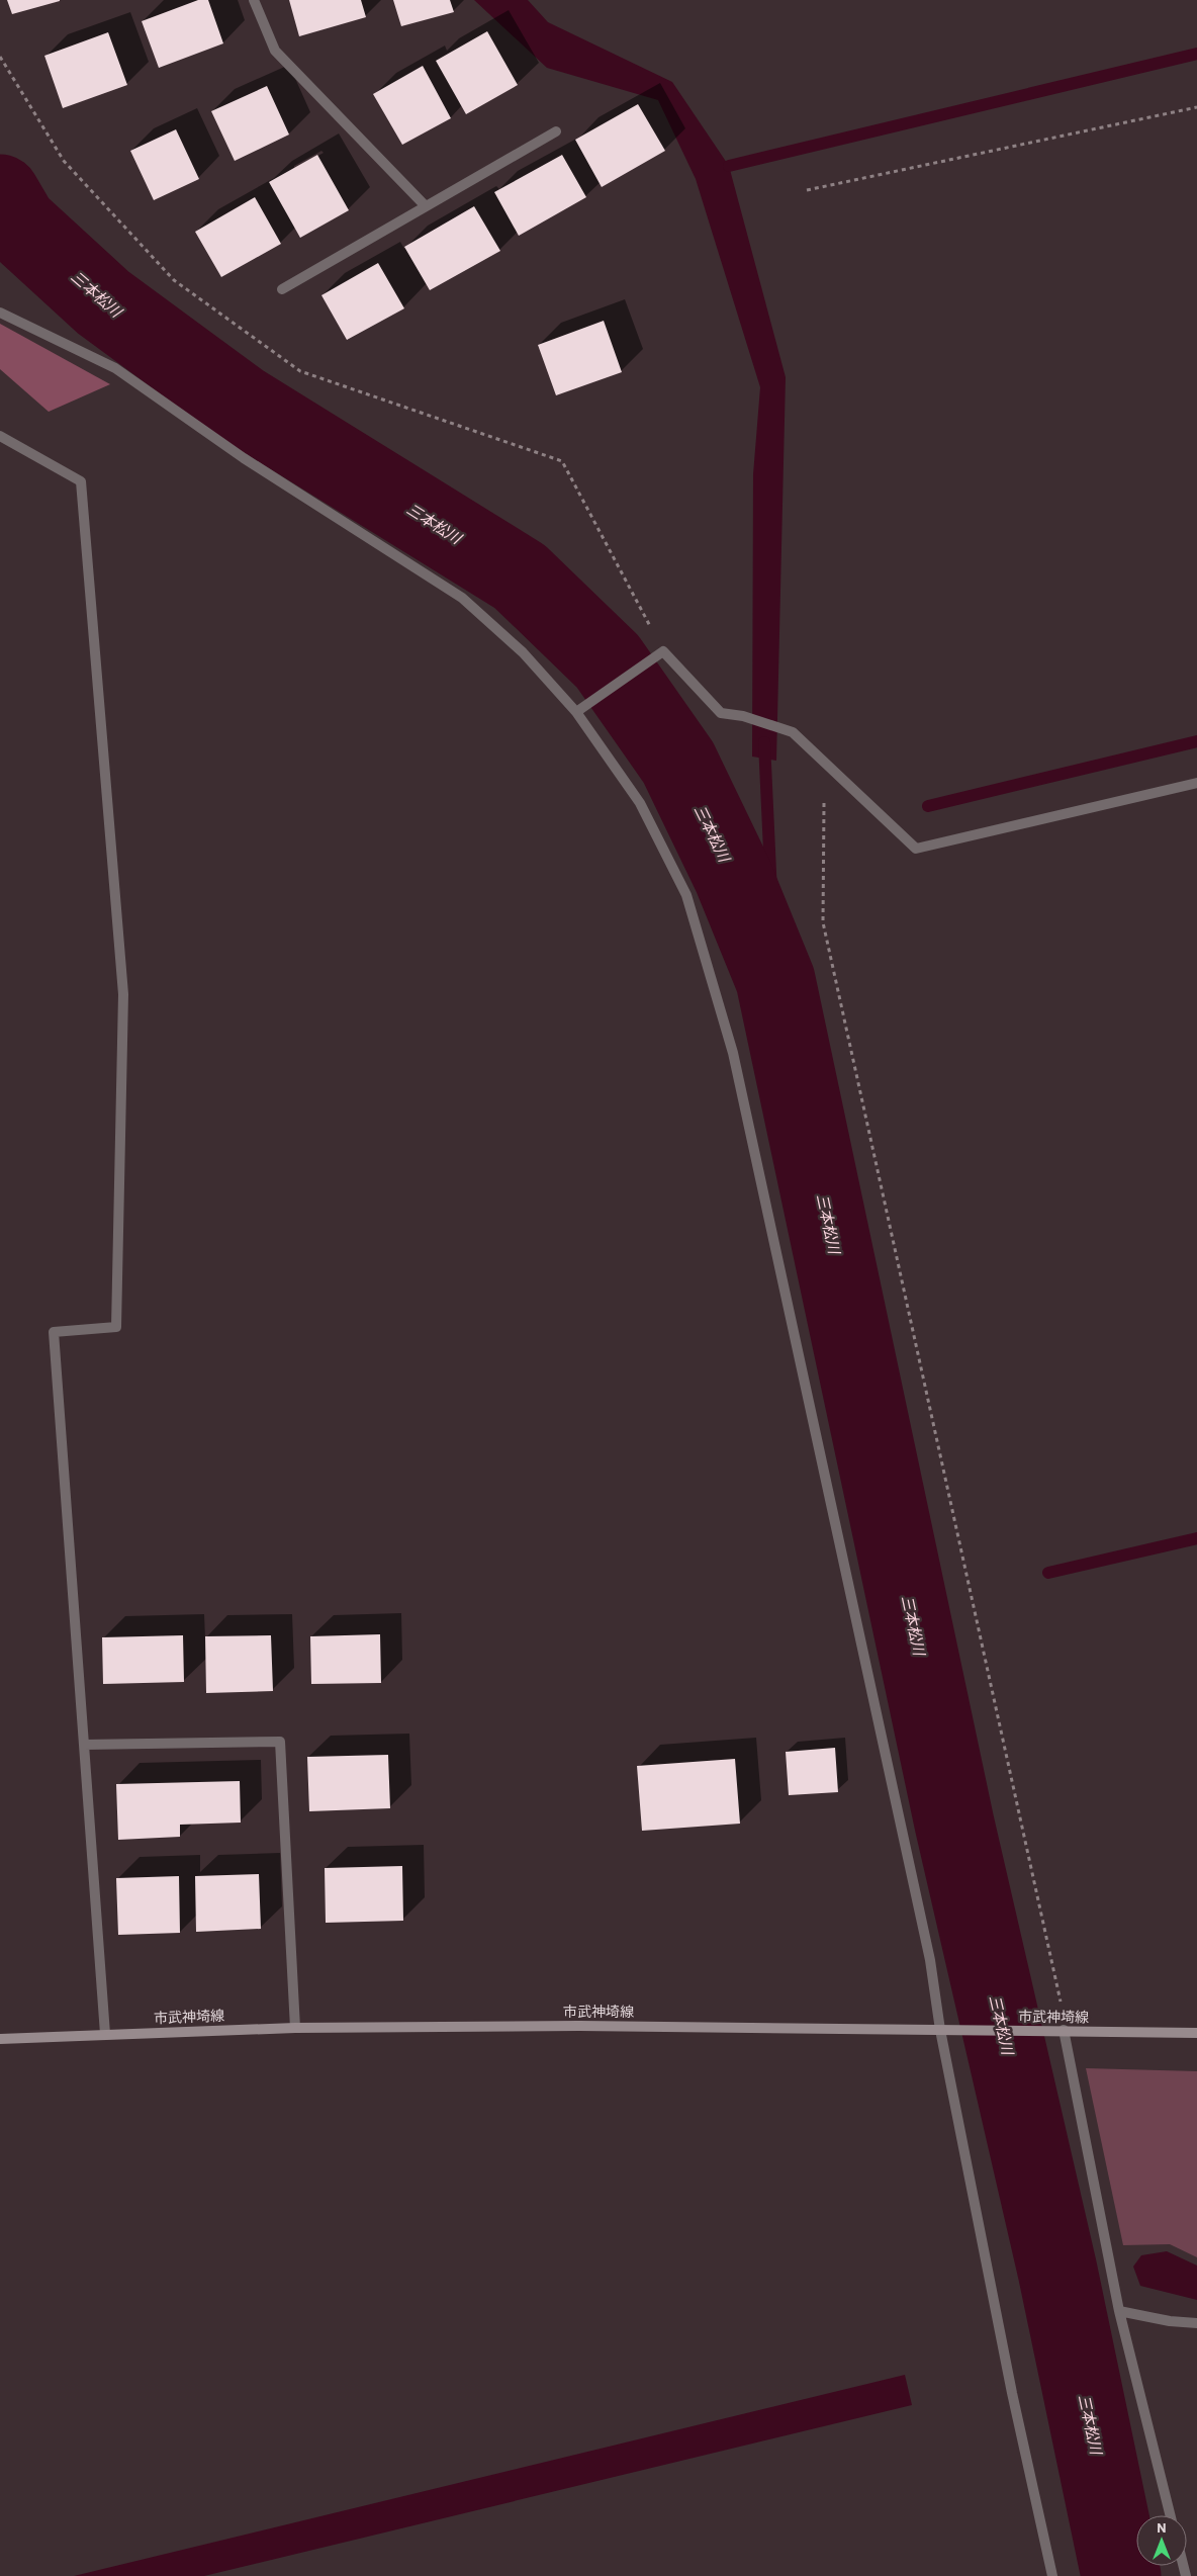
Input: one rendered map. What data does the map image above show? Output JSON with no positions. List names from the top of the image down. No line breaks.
{"streets":{"main road":["市武神埼線"]},"water":["三本松川"],"north":"top"}
